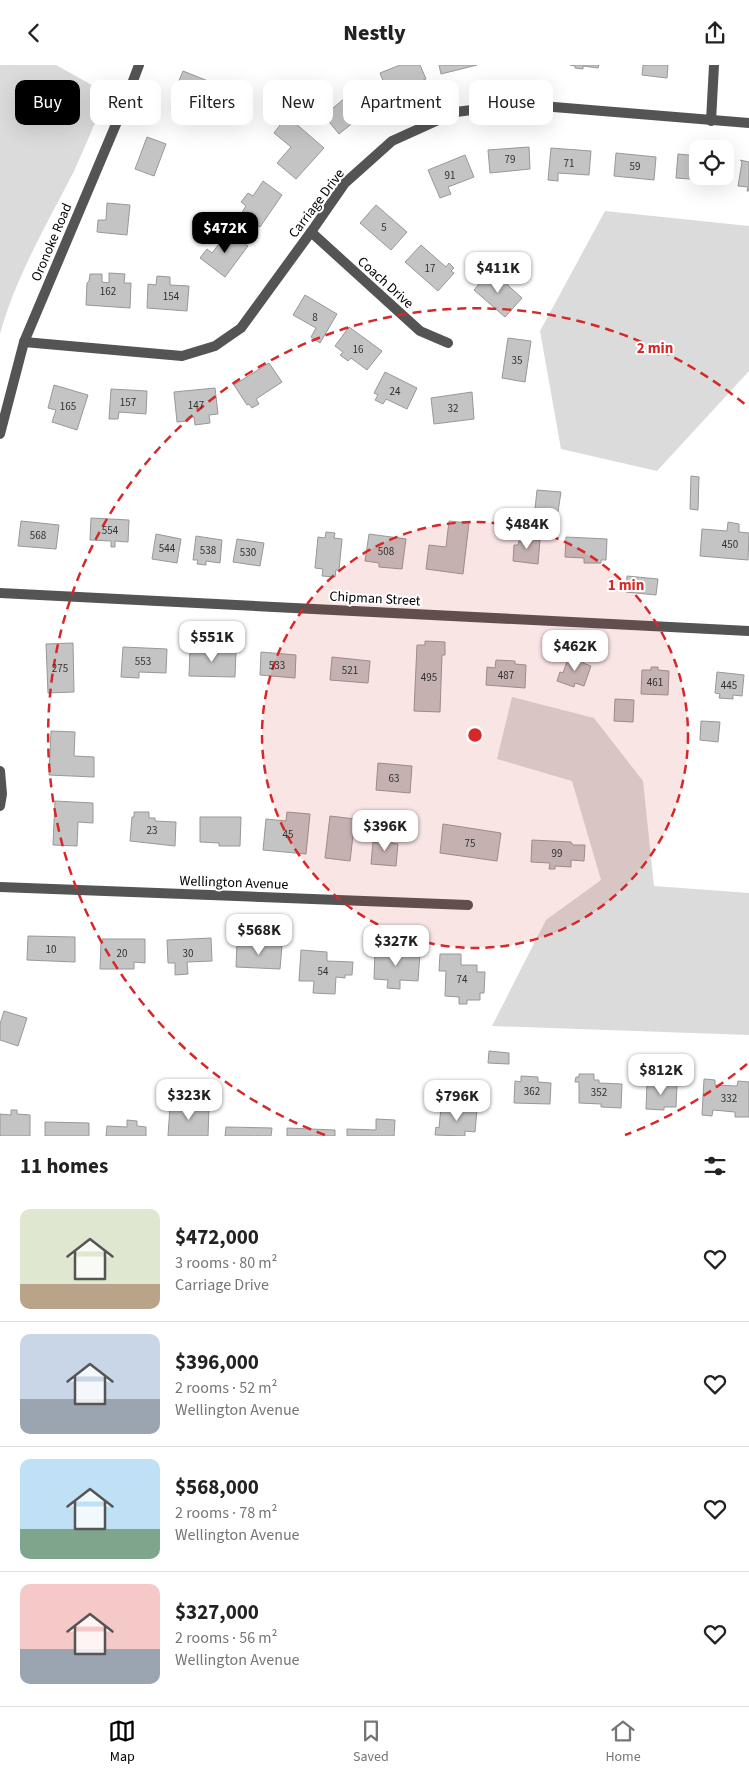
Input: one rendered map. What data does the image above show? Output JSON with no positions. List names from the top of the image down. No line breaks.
{"streets":{"street":["Carriage Drive","Oronoke Road","Coach Drive","Chipman Street","Wellington Avenue"]},"crossings":[["Carriage Drive","Oronoke Road"],["Carriage Drive","Coach Drive"]],"house_numbers":["79","71","59","91","5","17","162","154","8","16","35","24","157","147","165","32","554","568","450","544","538","508","530","553","533","275","521","487","495","461","445","63","23","45","75","99","10","20","30","54","74","362","352","332"],"page":{"header":"Nestly","chip":["Buy","Rent","Filters","New","Apartment","House"],"price":["$472K","$411K","$484K","$551K","$462K","$396K","$568K","$327K","$812K","$323K","$796K"],"heading":"11 homes","list":[{"name":"$472,000","note":"3 rooms · 80 m² · Carriage Drive"},{"name":"$396,000","note":"2 rooms · 52 m² · Wellington Avenue"},{"name":"$568,000","note":"2 rooms · 78 m² · Wellington Avenue"},{"name":"$327,000","note":"2 rooms · 56 m² · Wellington Avenue"}],"tabs":["Map","Saved","Home"]},"rings":["2 min","1 min"]}
